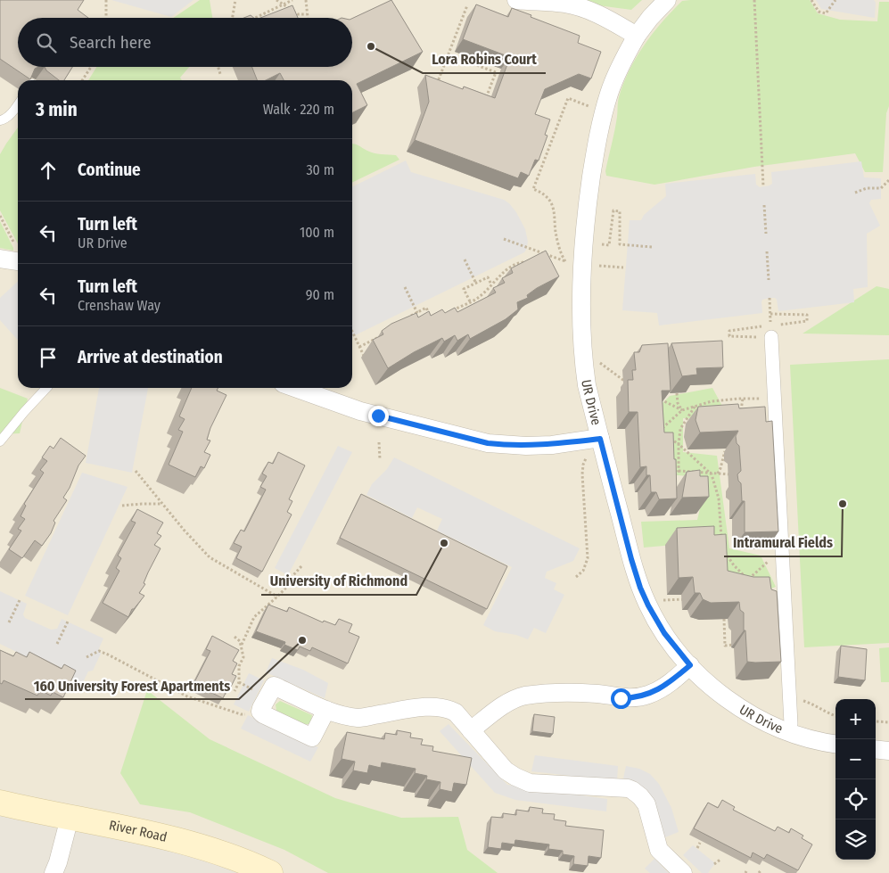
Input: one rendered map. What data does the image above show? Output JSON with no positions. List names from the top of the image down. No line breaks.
{"streets":{"main road":["River Road"],"street":["UR Drive"]},"places":["Lora Robins Court","Intramural Fields","University of Richmond","160 University Forest Apartments"],"page":{"search":"Search here","heading":["3 min","Walk · 220 m"],"list":[["Continue","30 m"],["Turn left","UR Drive","100 m"],["Turn left","Crenshaw Way","90 m"],"Arrive at destination"],"map_buttons":["+","−"]}}
